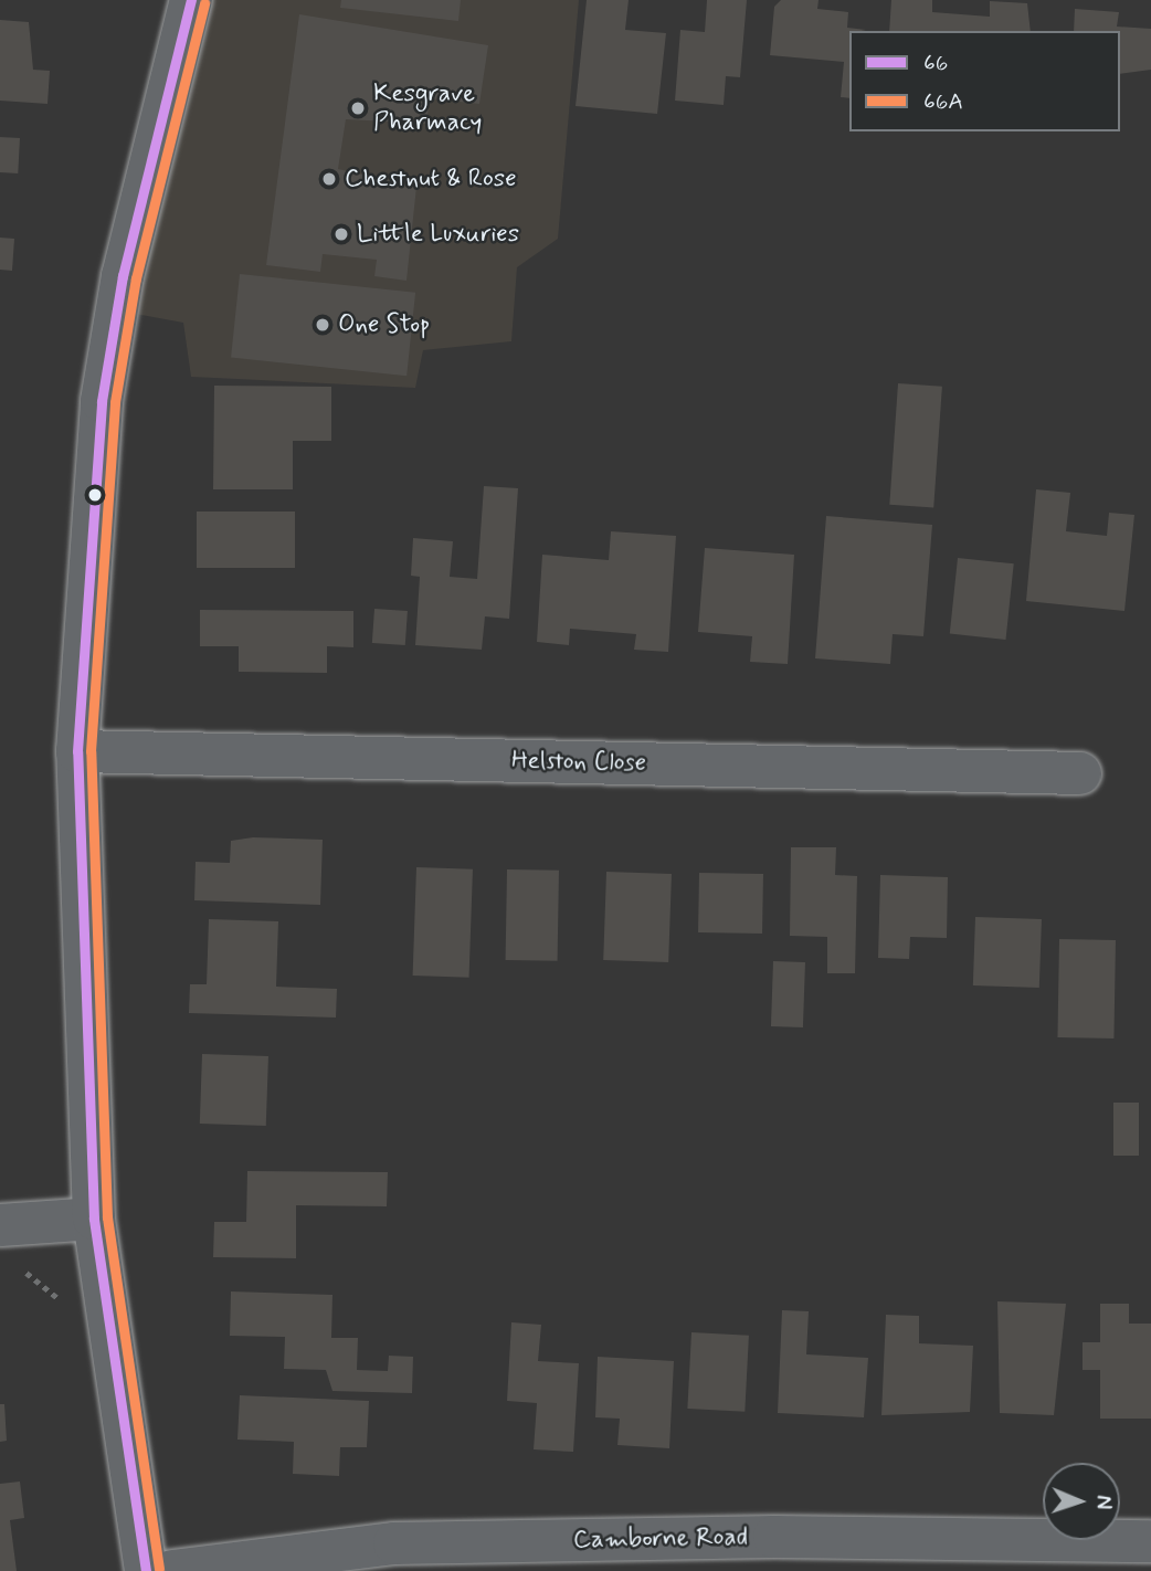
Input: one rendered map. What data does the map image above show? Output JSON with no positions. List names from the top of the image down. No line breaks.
{"streets":{"street":["Helston Close","Camborne Road"]},"places":["Kesgrave Pharmacy","Chestnut & Rose","Little Luxuries","One Stop"],"lines":["transit line 66","transit line 66A"],"legend":["66","66A"],"north":"right"}
